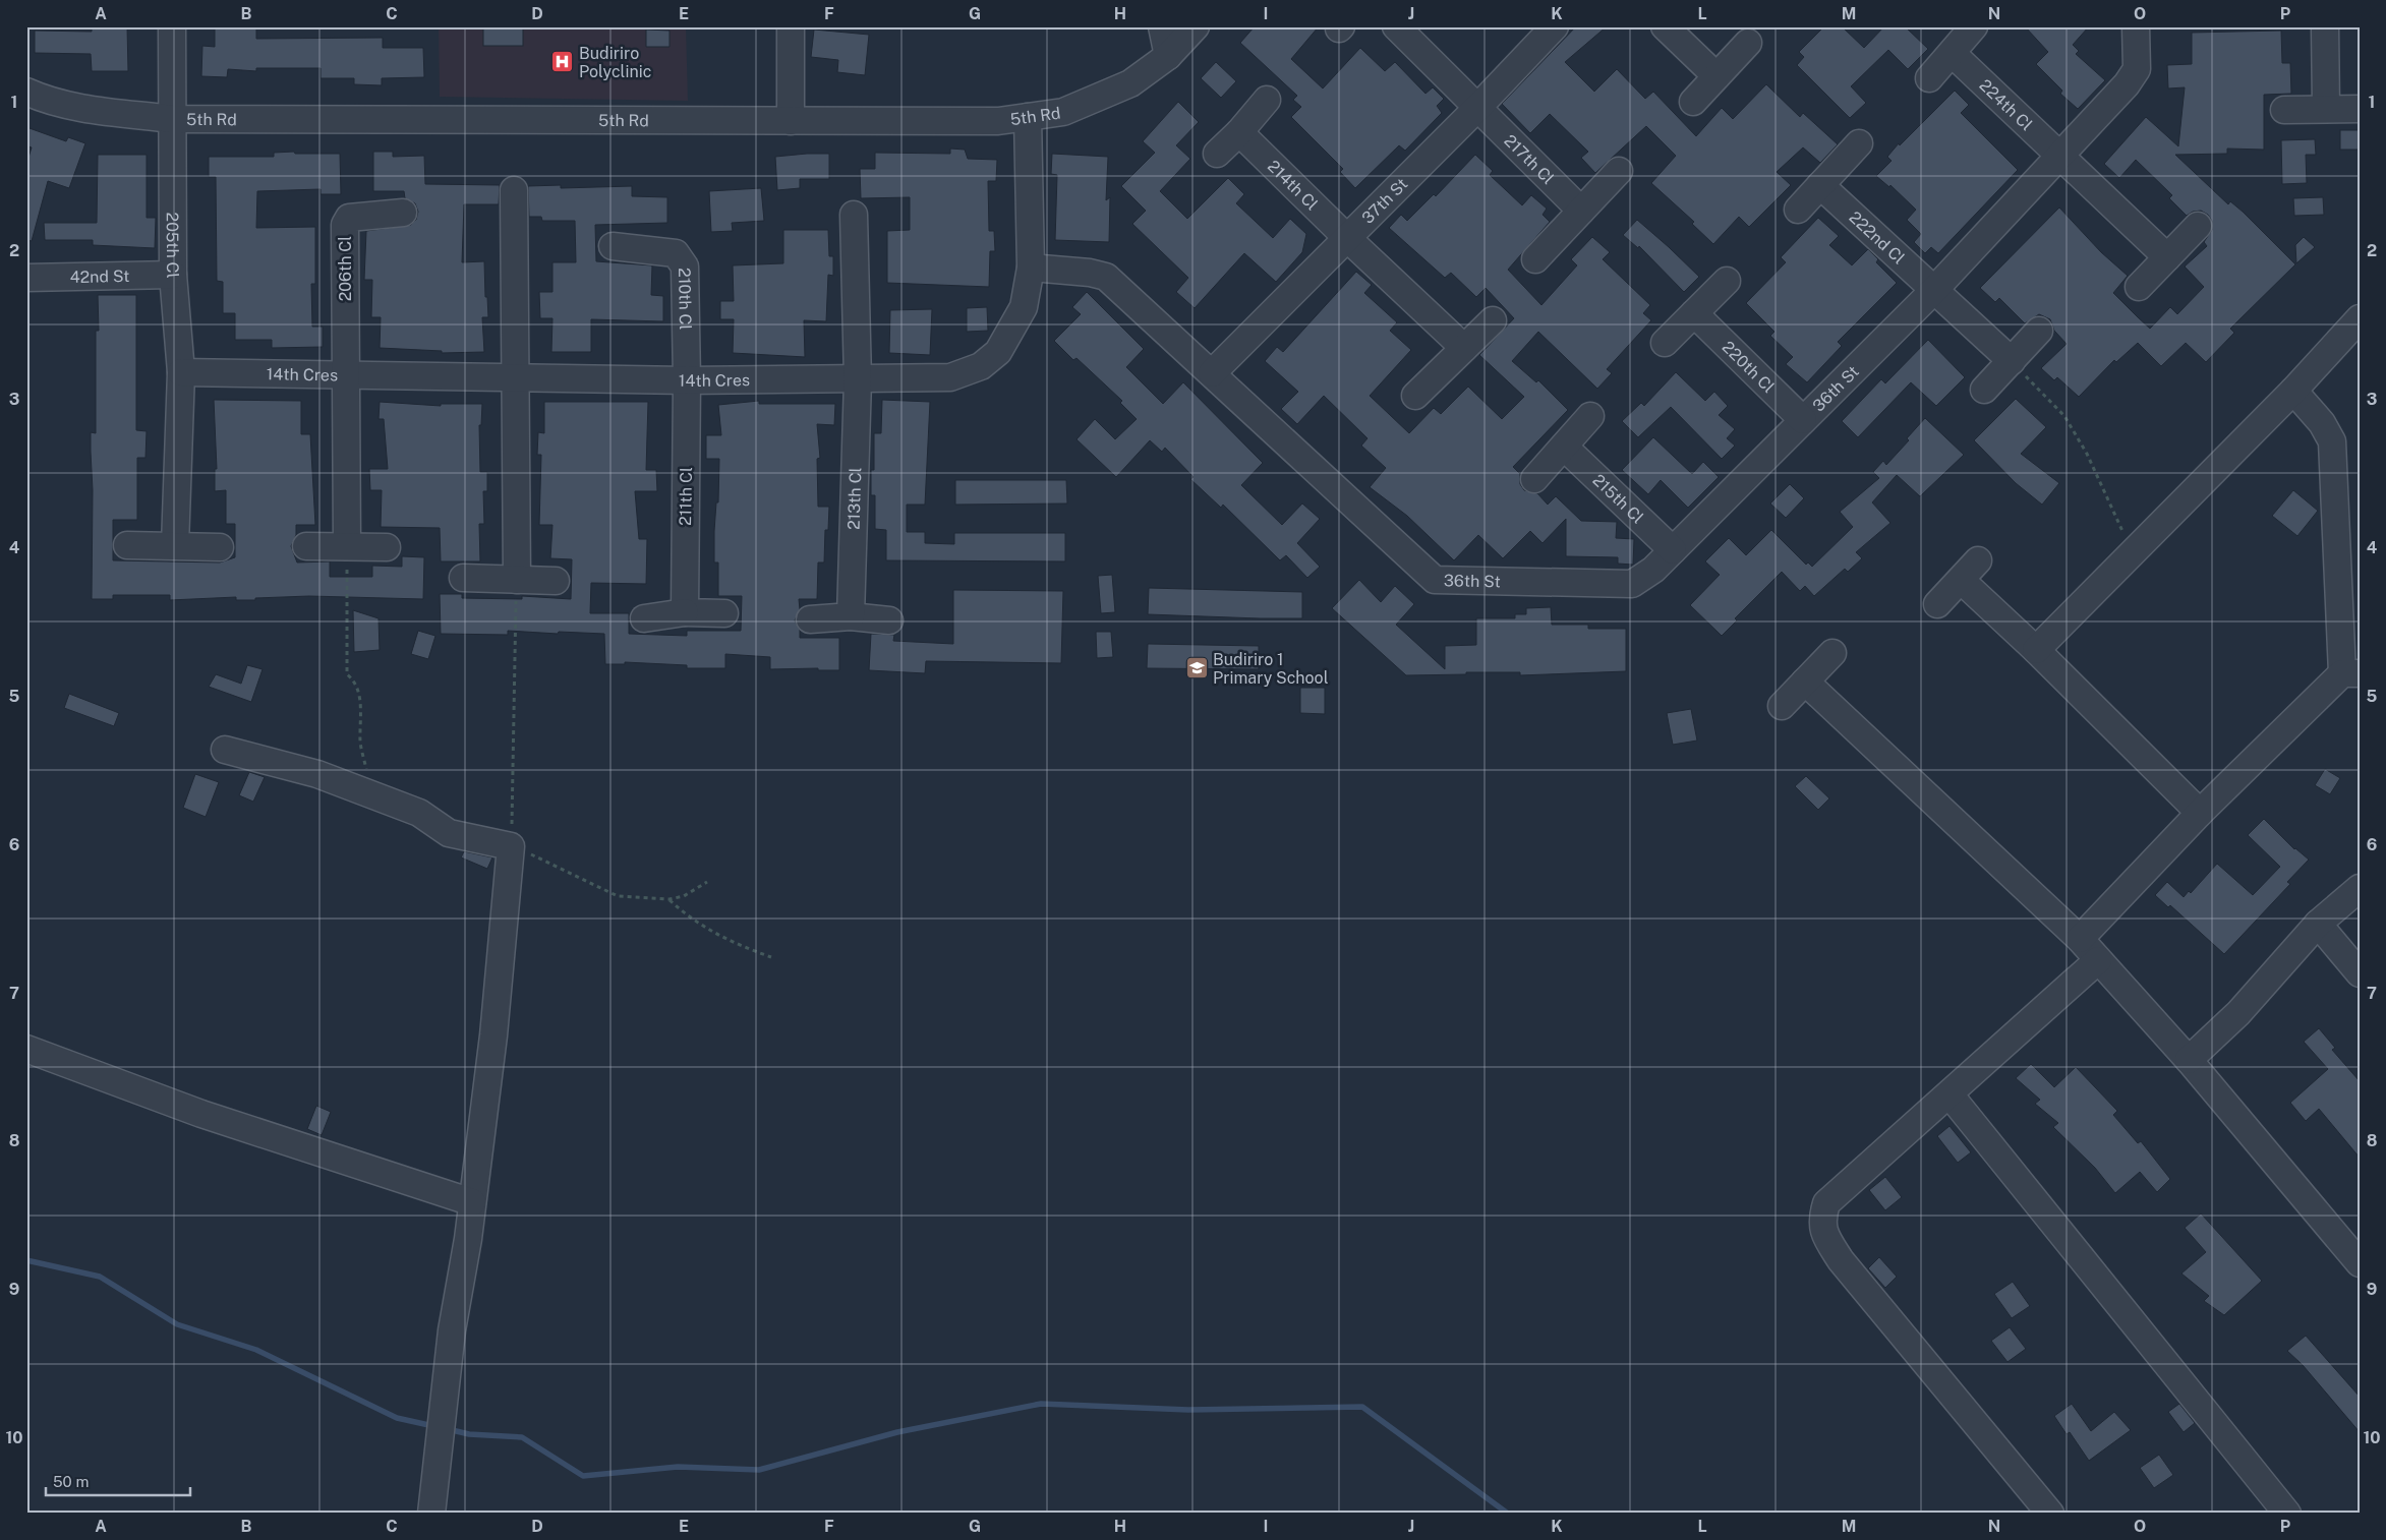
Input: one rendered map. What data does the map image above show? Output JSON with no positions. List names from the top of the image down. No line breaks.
{"streets":{"street":["224th Cl","5th Rd","217th Cl","214th Cl","37th St","222nd Cl","205th Cl","206th Cl","42nd St","210th Cl","220th Cl","14th Cres","36th St","211th Cl","213th Cl","215th Cl"]},"crossings":[["224th Cl","36th St"],["5th Rd","205th Cl"],["5th Rd","14th Cres"],["217th Cl","37th St"],["214th Cl","37th St"],["37th St","36th St"],["222nd Cl","36th St"],["205th Cl","42nd St"],["205th Cl","14th Cres"],["206th Cl","14th Cres"],["210th Cl","14th Cres"],["210th Cl","211th Cl"],["220th Cl","36th St"],["14th Cres","211th Cl"],["14th Cres","213th Cl"],["36th St","215th Cl"]],"places":{"hospital":["Budiriro Polyclinic"],"school or university":["Budiriro 1 Primary School"]},"scale_bar":"50 m","grid":{"columns":["A","B","C","D","E","F","G","H","I","J","K","L","M","N","O","P"],"rows":["1","2","3","4","5","6","7","8","9","10"]}}
